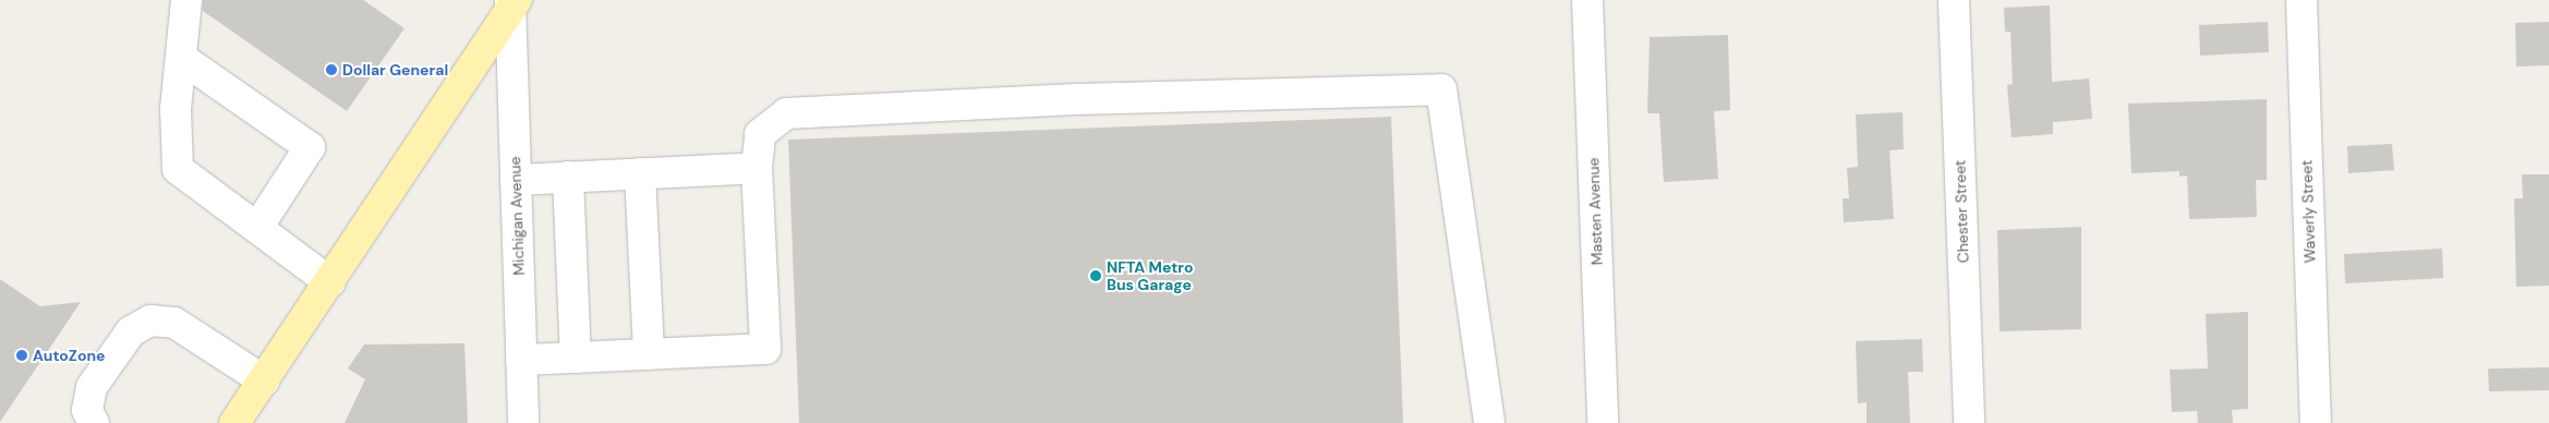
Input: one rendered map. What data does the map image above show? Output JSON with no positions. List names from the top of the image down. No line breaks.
{"streets":{"street":["Masten Avenue","Chester Street","Waverly Street","Michigan Avenue"]},"places":["Dollar General","NFTA Metro Bus Garage","AutoZone"]}
